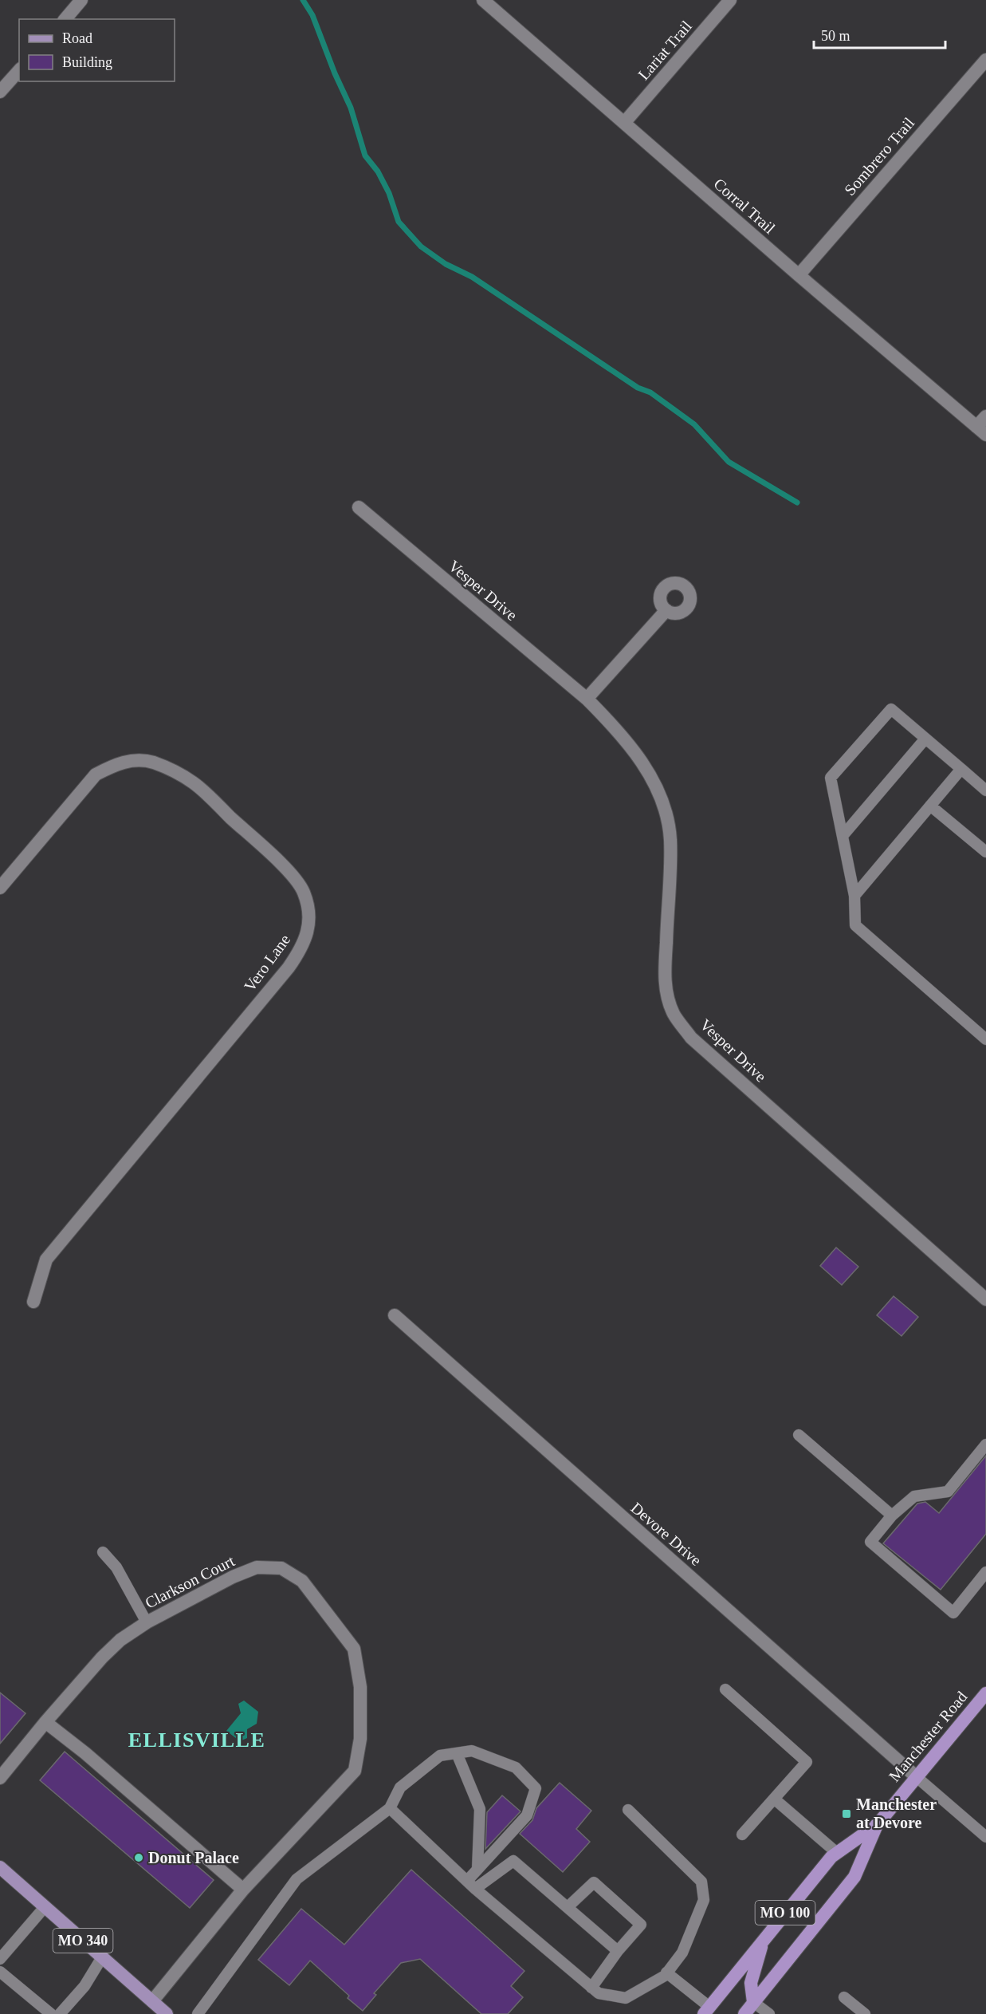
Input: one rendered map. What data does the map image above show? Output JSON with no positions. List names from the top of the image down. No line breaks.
{"streets":{"highway":["Manchester Road","MO 100"],"main road":["MO 340"],"street":["Lariat Trail","Sombrero Trail","Corral Trail","Vesper Drive","Vero Lane","Devore Drive","Clarkson Court"]},"crossings":[["Lariat Trail","Corral Trail"],["Sombrero Trail","Corral Trail"],["Devore Drive","Manchester Road"],["Clarkson Court","MO 340"]],"districts":["ELLISVILLE"],"places":{"transit":["Manchester at Devore"],"other":["Donut Palace"]},"legend":["Road","Building"],"scale_bar":"50 m"}
